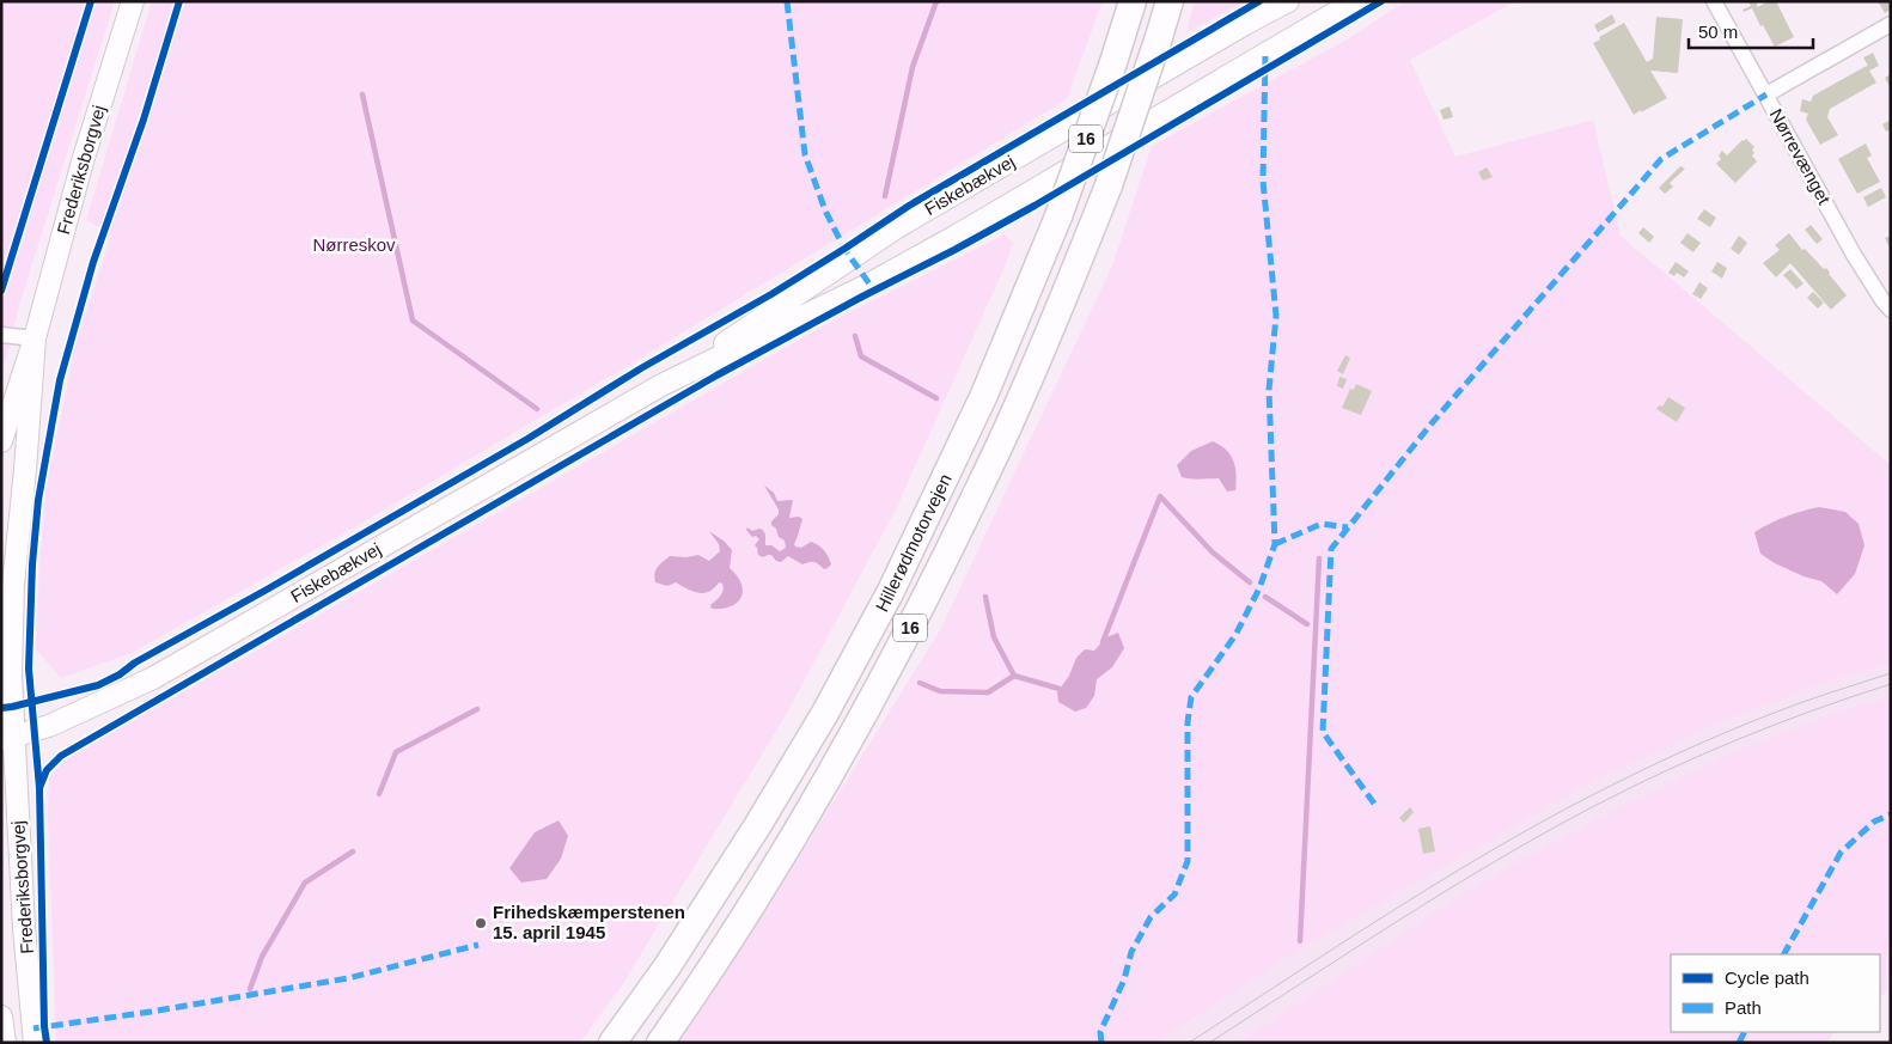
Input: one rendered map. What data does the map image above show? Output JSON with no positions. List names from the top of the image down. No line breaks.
{"streets":{"highway":["16","Hillerødmotorvejen"],"street":["Nørrevænget","Frederiksborgvej","Fiskebækvej"]},"crossings":[["Frederiksborgvej","Fiskebækvej"]],"parks":["Nørreskov"],"places":["Frihedskæmperstenen 15. april 1945"],"legend":["Cycle path","Path"],"scale_bar":"50 m"}
